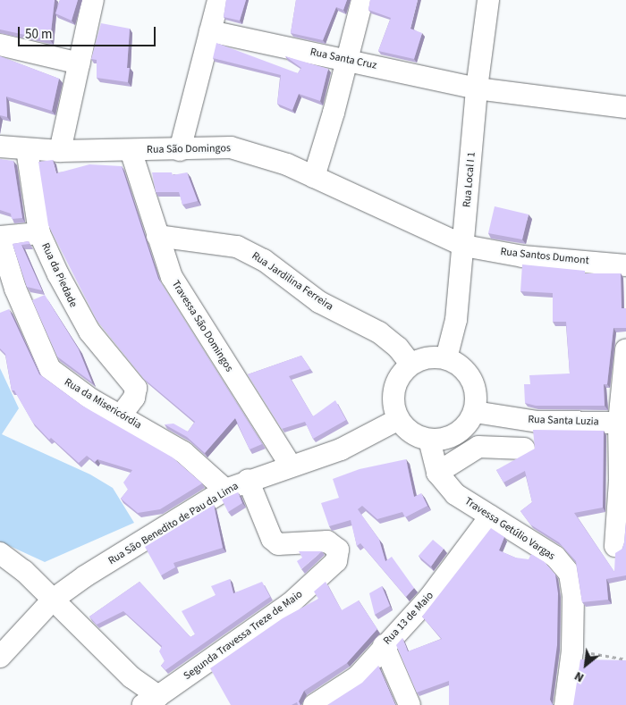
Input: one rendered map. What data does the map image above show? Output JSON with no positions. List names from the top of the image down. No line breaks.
{"streets":{"street":["Rua Santa Cruz","Rua São Domingos","Rua Local I 1","Rua Santos Dumont","Rua da Piedade","Rua Jardilina Ferreira","Travessa São Domingos","Rua da Misericórdia","Rua Santa Luzia","Rua São Benedito de Pau da Lima","Travessa Getúlio Vargas","Rua 13 de Maio","Segunda Travessa Treze de Maio"]},"crossings":[["Rua Santa Cruz","Rua Local I 1"],["Rua São Domingos","Rua Local I 1"],["Rua São Domingos","Rua Santos Dumont"],["Rua São Domingos","Rua da Piedade"],["Rua São Domingos","Travessa São Domingos"],["Rua Local I 1","Rua Santos Dumont"],["Rua Local I 1","Rua Jardilina Ferreira"],["Rua Local I 1","Rua Santa Luzia"],["Rua Local I 1","Rua São Benedito de Pau da Lima"],["Rua Local I 1","Travessa Getúlio Vargas"],["Rua da Piedade","Rua da Misericórdia"],["Rua Jardilina Ferreira","Travessa São Domingos"],["Rua Jardilina Ferreira","Rua Santa Luzia"],["Rua Jardilina Ferreira","Rua São Benedito de Pau da Lima"],["Rua Jardilina Ferreira","Travessa Getúlio Vargas"],["Travessa São Domingos","Rua São Benedito de Pau da Lima"],["Rua da Misericórdia","Rua São Benedito de Pau da Lima"],["Rua Santa Luzia","Rua São Benedito de Pau da Lima"],["Rua Santa Luzia","Travessa Getúlio Vargas"],["Rua São Benedito de Pau da Lima","Travessa Getúlio Vargas"],["Rua São Benedito de Pau da Lima","Segunda Travessa Treze de Maio"],["Travessa Getúlio Vargas","Rua 13 de Maio"]],"scale_bar":"50 m","north":"bottom left"}
